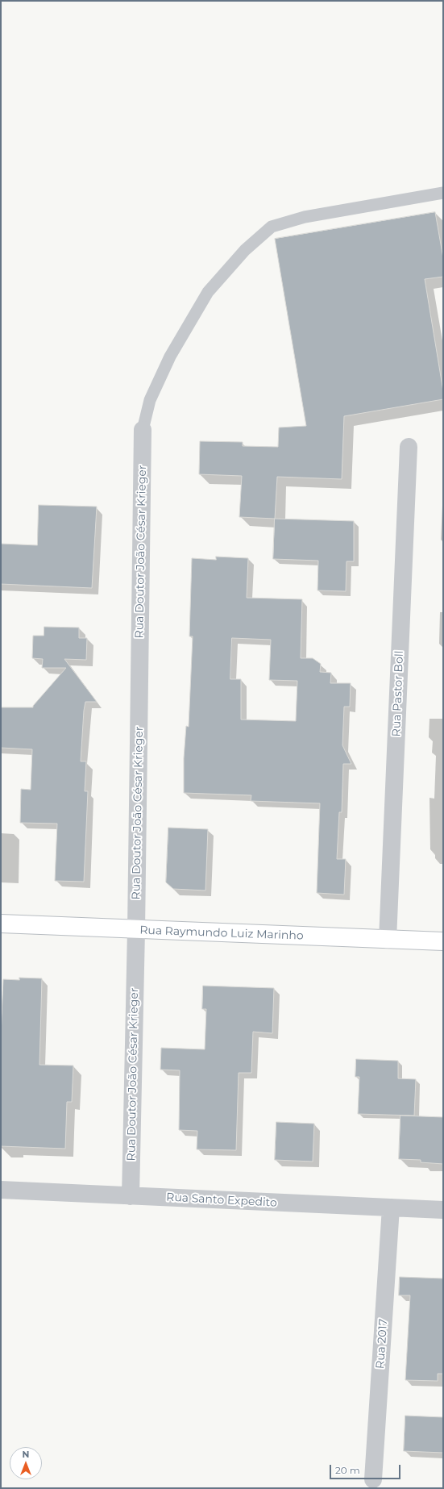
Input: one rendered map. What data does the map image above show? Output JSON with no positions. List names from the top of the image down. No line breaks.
{"streets":{"street":["Rua Doutor João César Krieger","Rua Pastor Boll","Rua Raymundo Luiz Marinho","Rua Santo Expedito","Rua 2017"]},"crossings":[["Rua Doutor João César Krieger","Rua Raymundo Luiz Marinho"],["Rua Doutor João César Krieger","Rua Santo Expedito"],["Rua Pastor Boll","Rua Raymundo Luiz Marinho"],["Rua Santo Expedito","Rua 2017"]],"scale_bar":"20 m","north":"top"}
